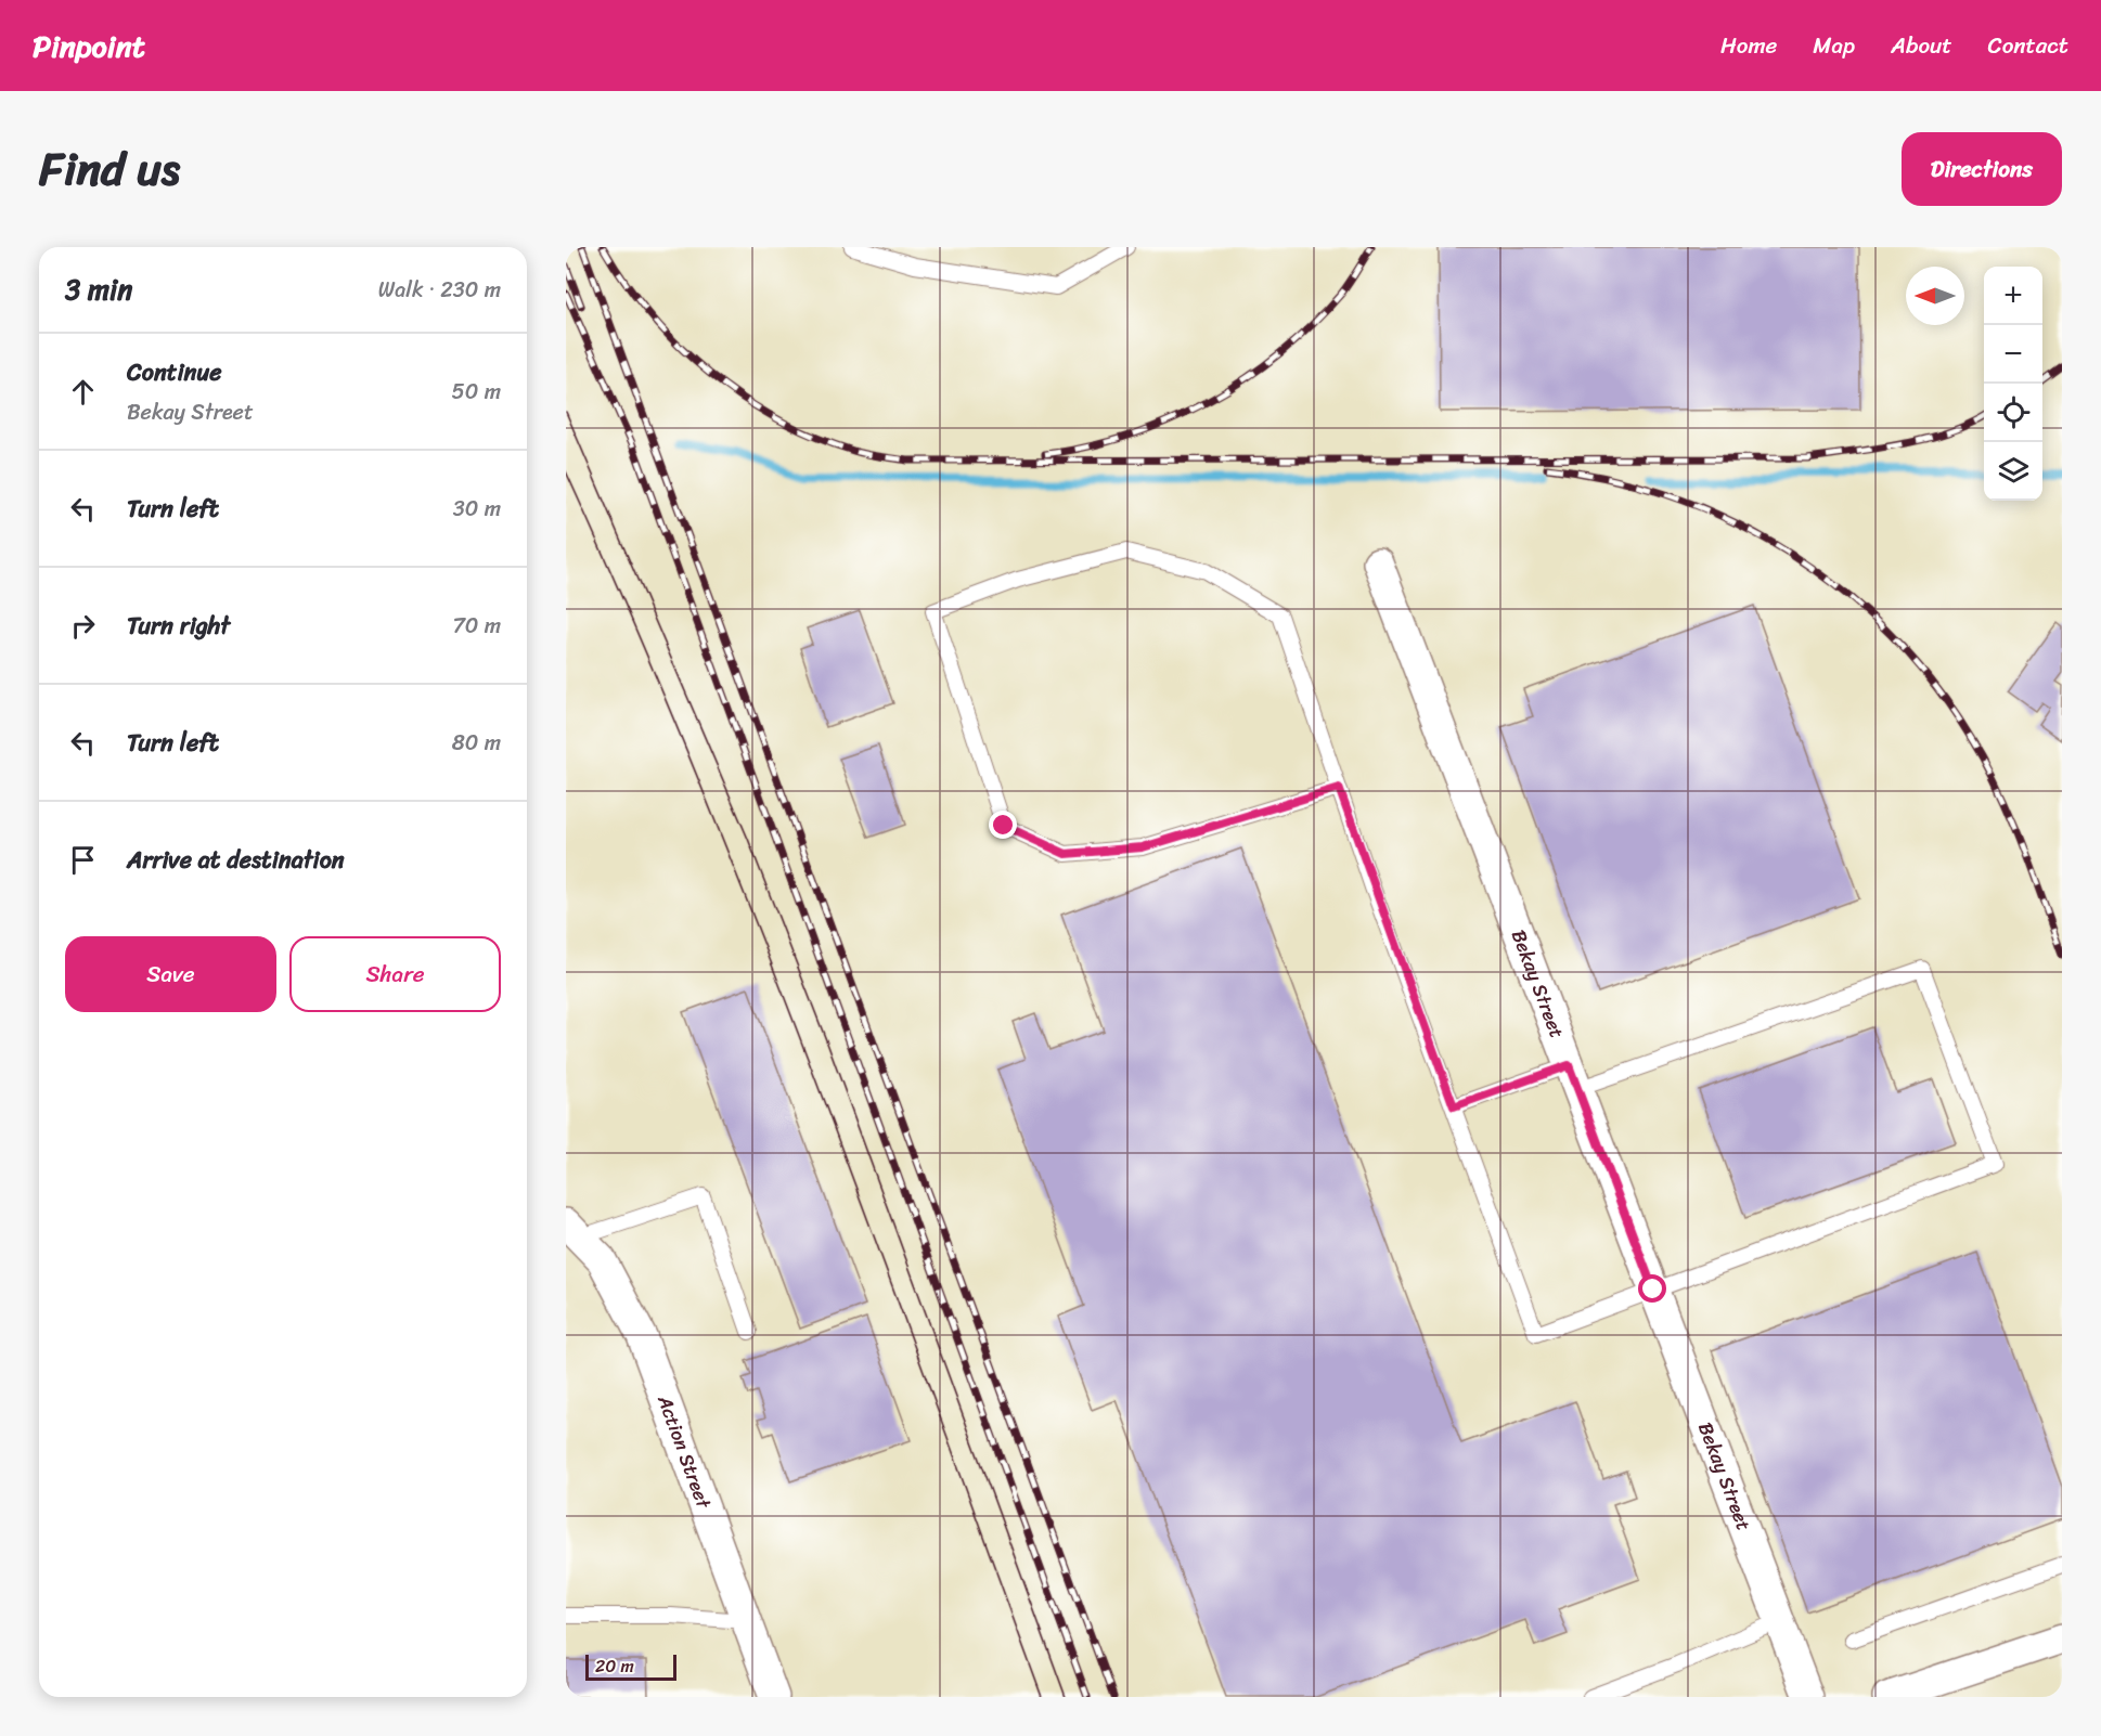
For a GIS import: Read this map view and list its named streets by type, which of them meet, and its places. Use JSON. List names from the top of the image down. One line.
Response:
{"streets":{"street":["Bekay Street","Action Street"]},"scale_bar":"20 m","north":"left","page":{"header":"Pinpoint","nav":["Home","Map","About","Contact"],"title":"Find us","buttons":["Directions",["Save","Share"]],"heading":["3 min","Walk · 230 m"],"map_buttons":["+","−"],"list":[["Continue","Bekay Street","50 m"],["Turn left","30 m"],["Turn right","70 m"],["Turn left","80 m"],"Arrive at destination"],"scale":"20 m"}}
